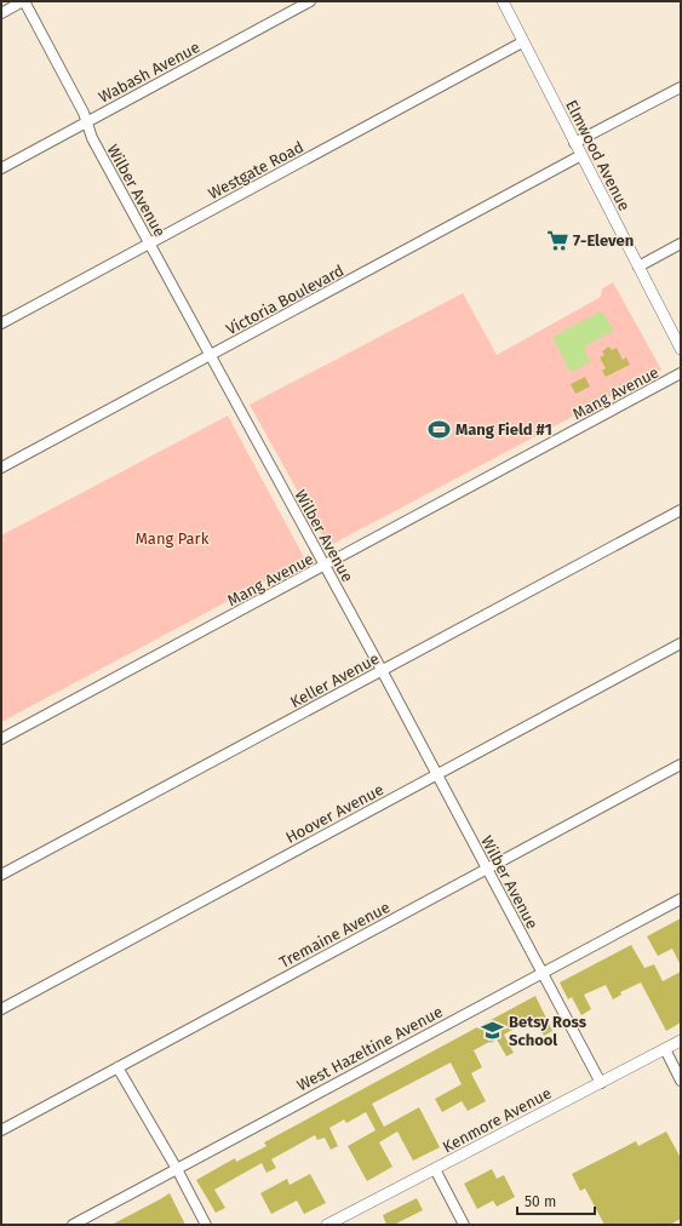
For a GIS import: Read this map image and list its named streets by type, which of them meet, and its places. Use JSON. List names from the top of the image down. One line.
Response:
{"streets":{"street":["Wabash Avenue","Elmwood Avenue","Westgate Road","Wilber Avenue","Victoria Boulevard","Mang Avenue","Keller Avenue","Hoover Avenue","Tremaine Avenue","West Hazeltine Avenue","Kenmore Avenue"]},"crossings":[["Wabash Avenue","Wilber Avenue"],["Elmwood Avenue","Westgate Road"],["Elmwood Avenue","Victoria Boulevard"],["Westgate Road","Wilber Avenue"],["Wilber Avenue","Victoria Boulevard"],["Wilber Avenue","Mang Avenue"],["Wilber Avenue","Keller Avenue"],["Wilber Avenue","Hoover Avenue"],["Wilber Avenue","Tremaine Avenue"],["Wilber Avenue","West Hazeltine Avenue"],["Wilber Avenue","Kenmore Avenue"]],"parks":["Mang Park"],"places":{"supermarket":["7-Eleven"],"sports":["Mang Field #1"],"school or university":["Betsy Ross School"]},"scale_bar":"50 m"}
